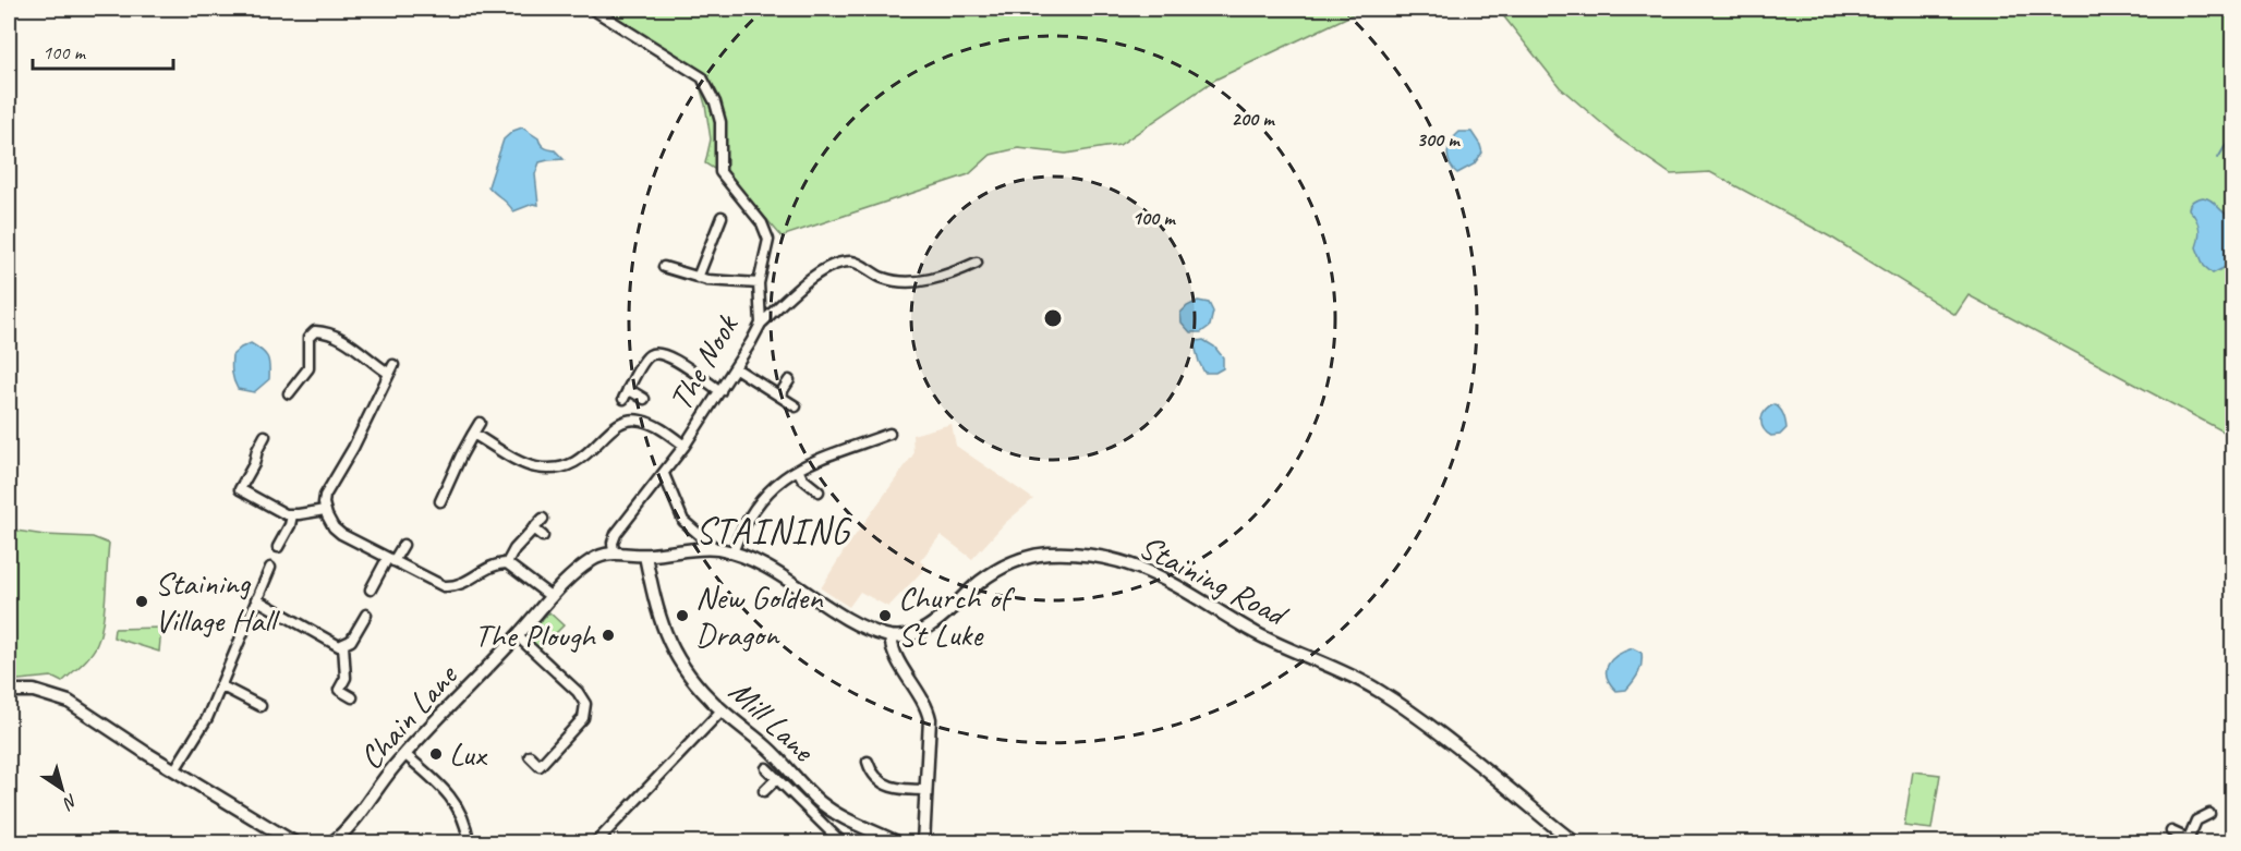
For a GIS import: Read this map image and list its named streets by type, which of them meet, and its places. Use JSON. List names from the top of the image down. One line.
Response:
{"streets":{"street":["The Nook","Staining Road","Chain Lane","Mill Lane"]},"crossings":[["The Nook","Chain Lane"]],"districts":["STAINING"],"places":["Staining Village Hall","New Golden Dragon","Church of St Luke","The Plough","Lux"],"scale_bar":"100 m","north":"bottom right","rings":["200 m","300 m","100 m"]}
